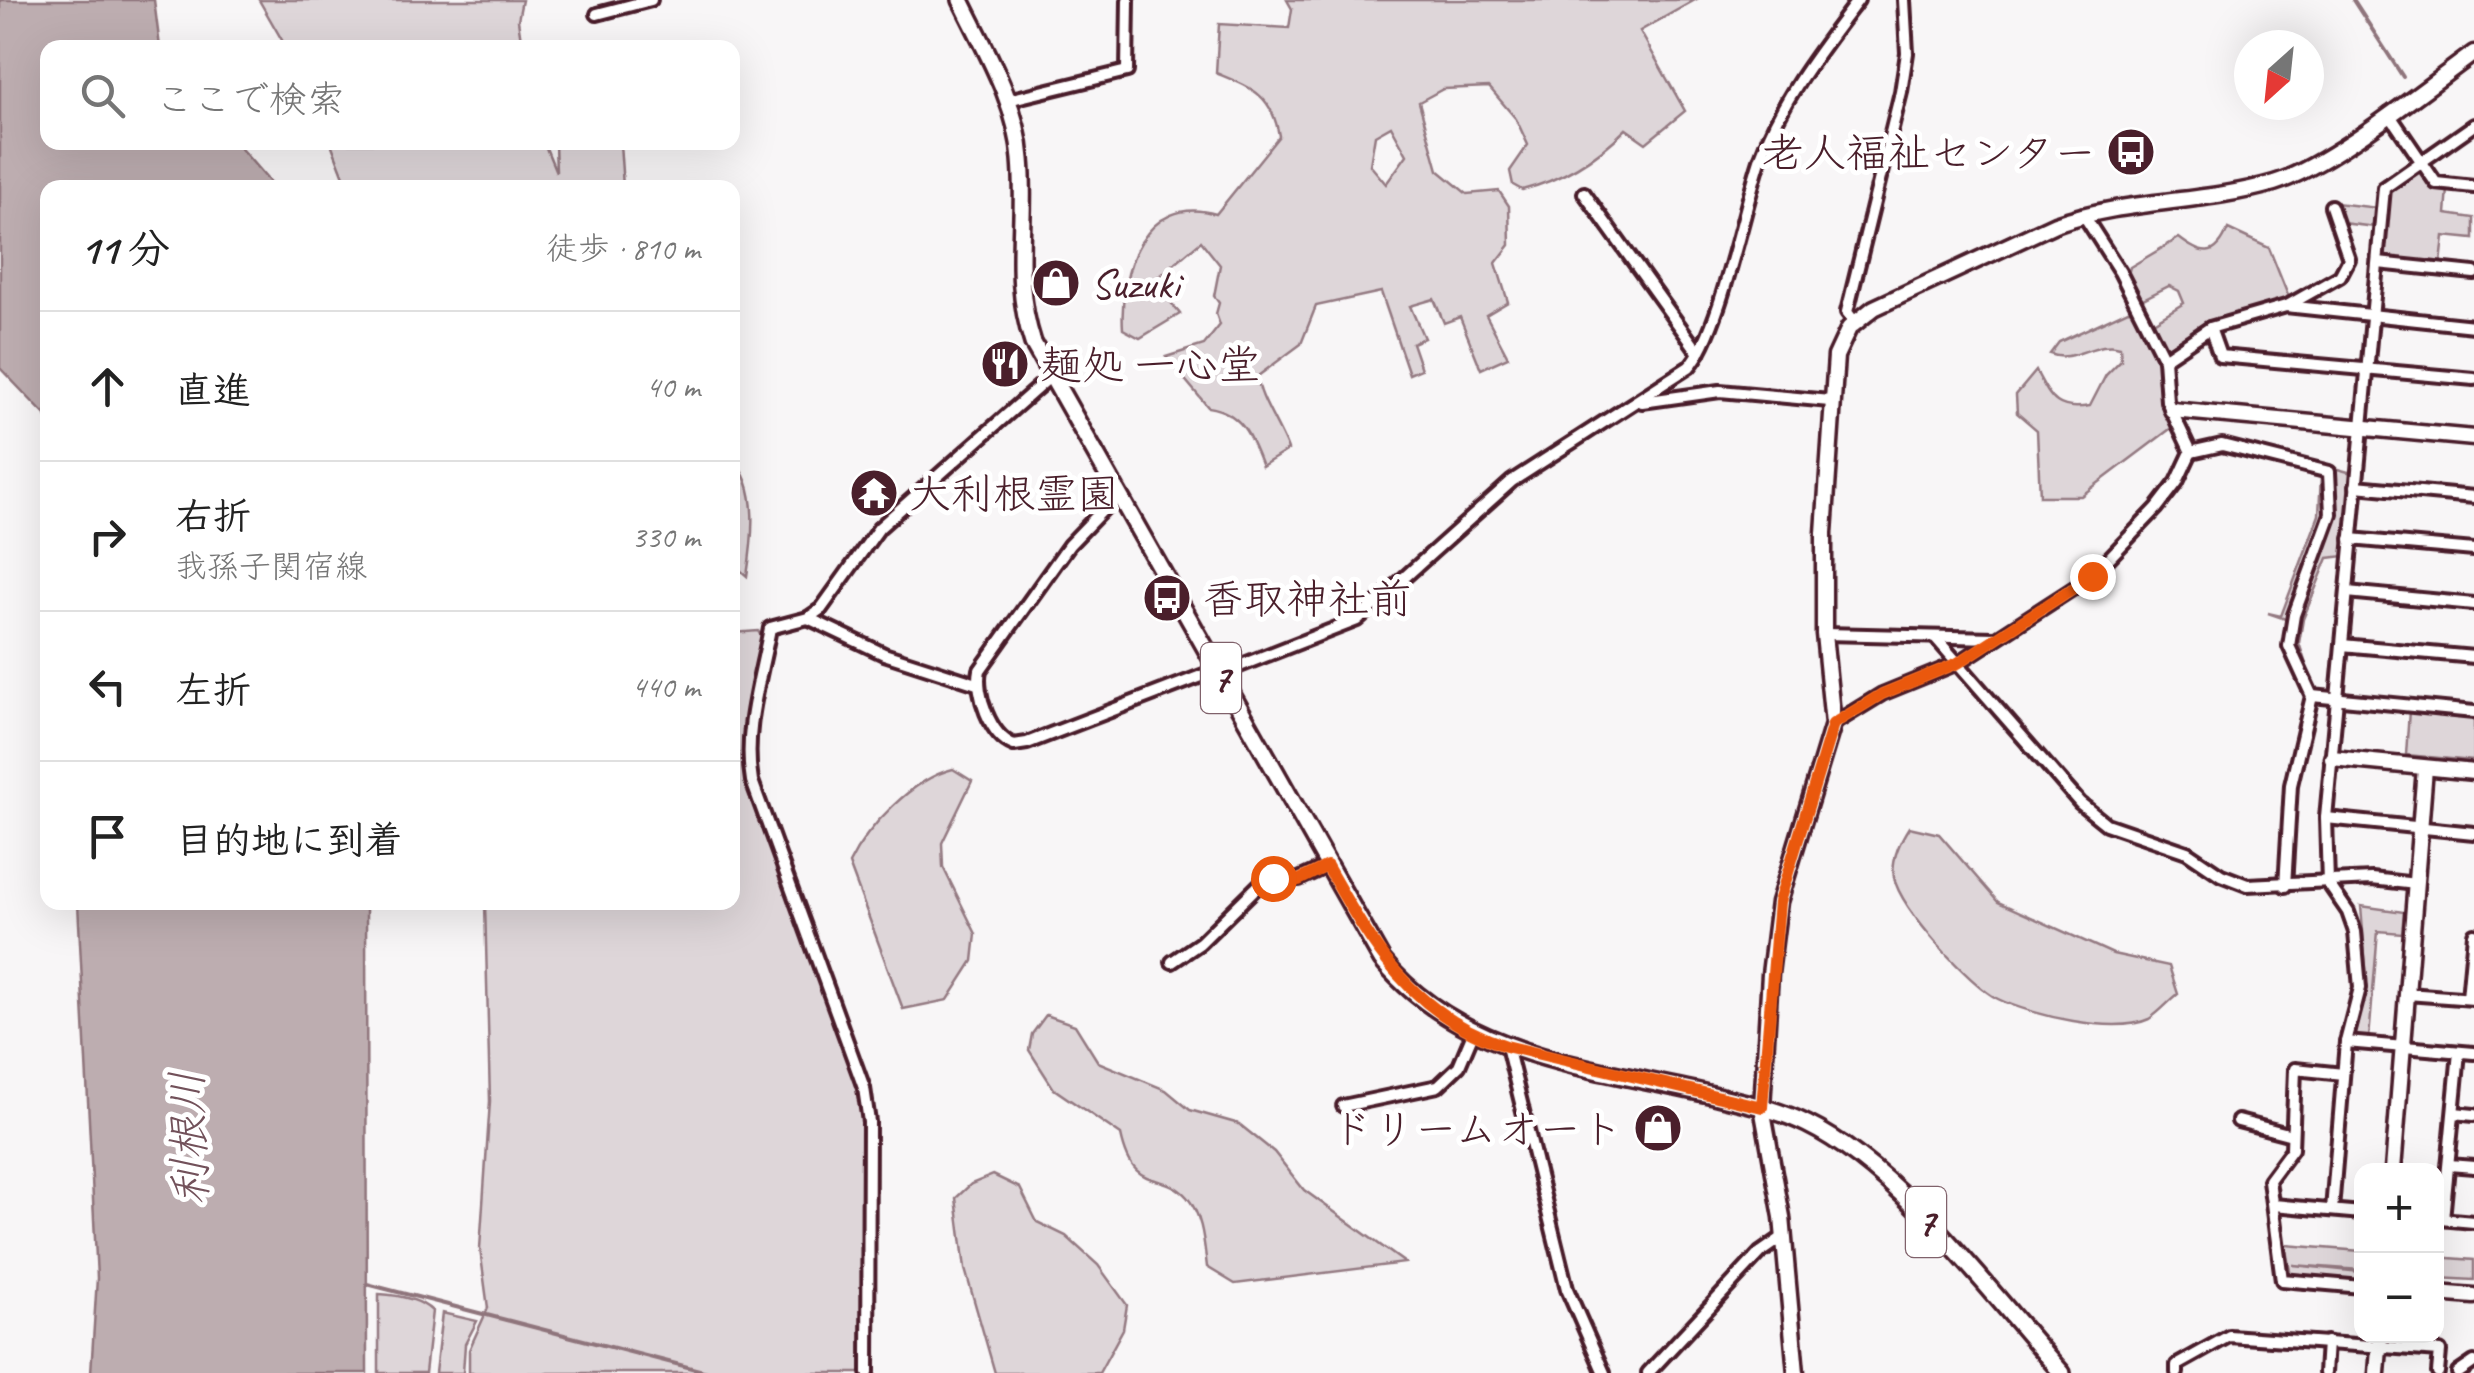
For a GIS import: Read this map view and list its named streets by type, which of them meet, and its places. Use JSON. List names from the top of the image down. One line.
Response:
{"streets":{"main road":["7"]},"water":["利根川"],"places":{"bus stop":["老人福祉センター","香取神社前"],"shop":["Suzuki","ドリームオート"],"restaurant":["麺処 一心堂"],"temple":["大利根霊園"]},"north":"bottom left","page":{"search":"ここで検索","heading":["11 分","徒歩 · 810 m"],"list":[["直進","40 m"],["右折","我孫子関宿線","330 m"],["左折","440 m"],"目的地に到着"],"map_buttons":["+","−"]}}
